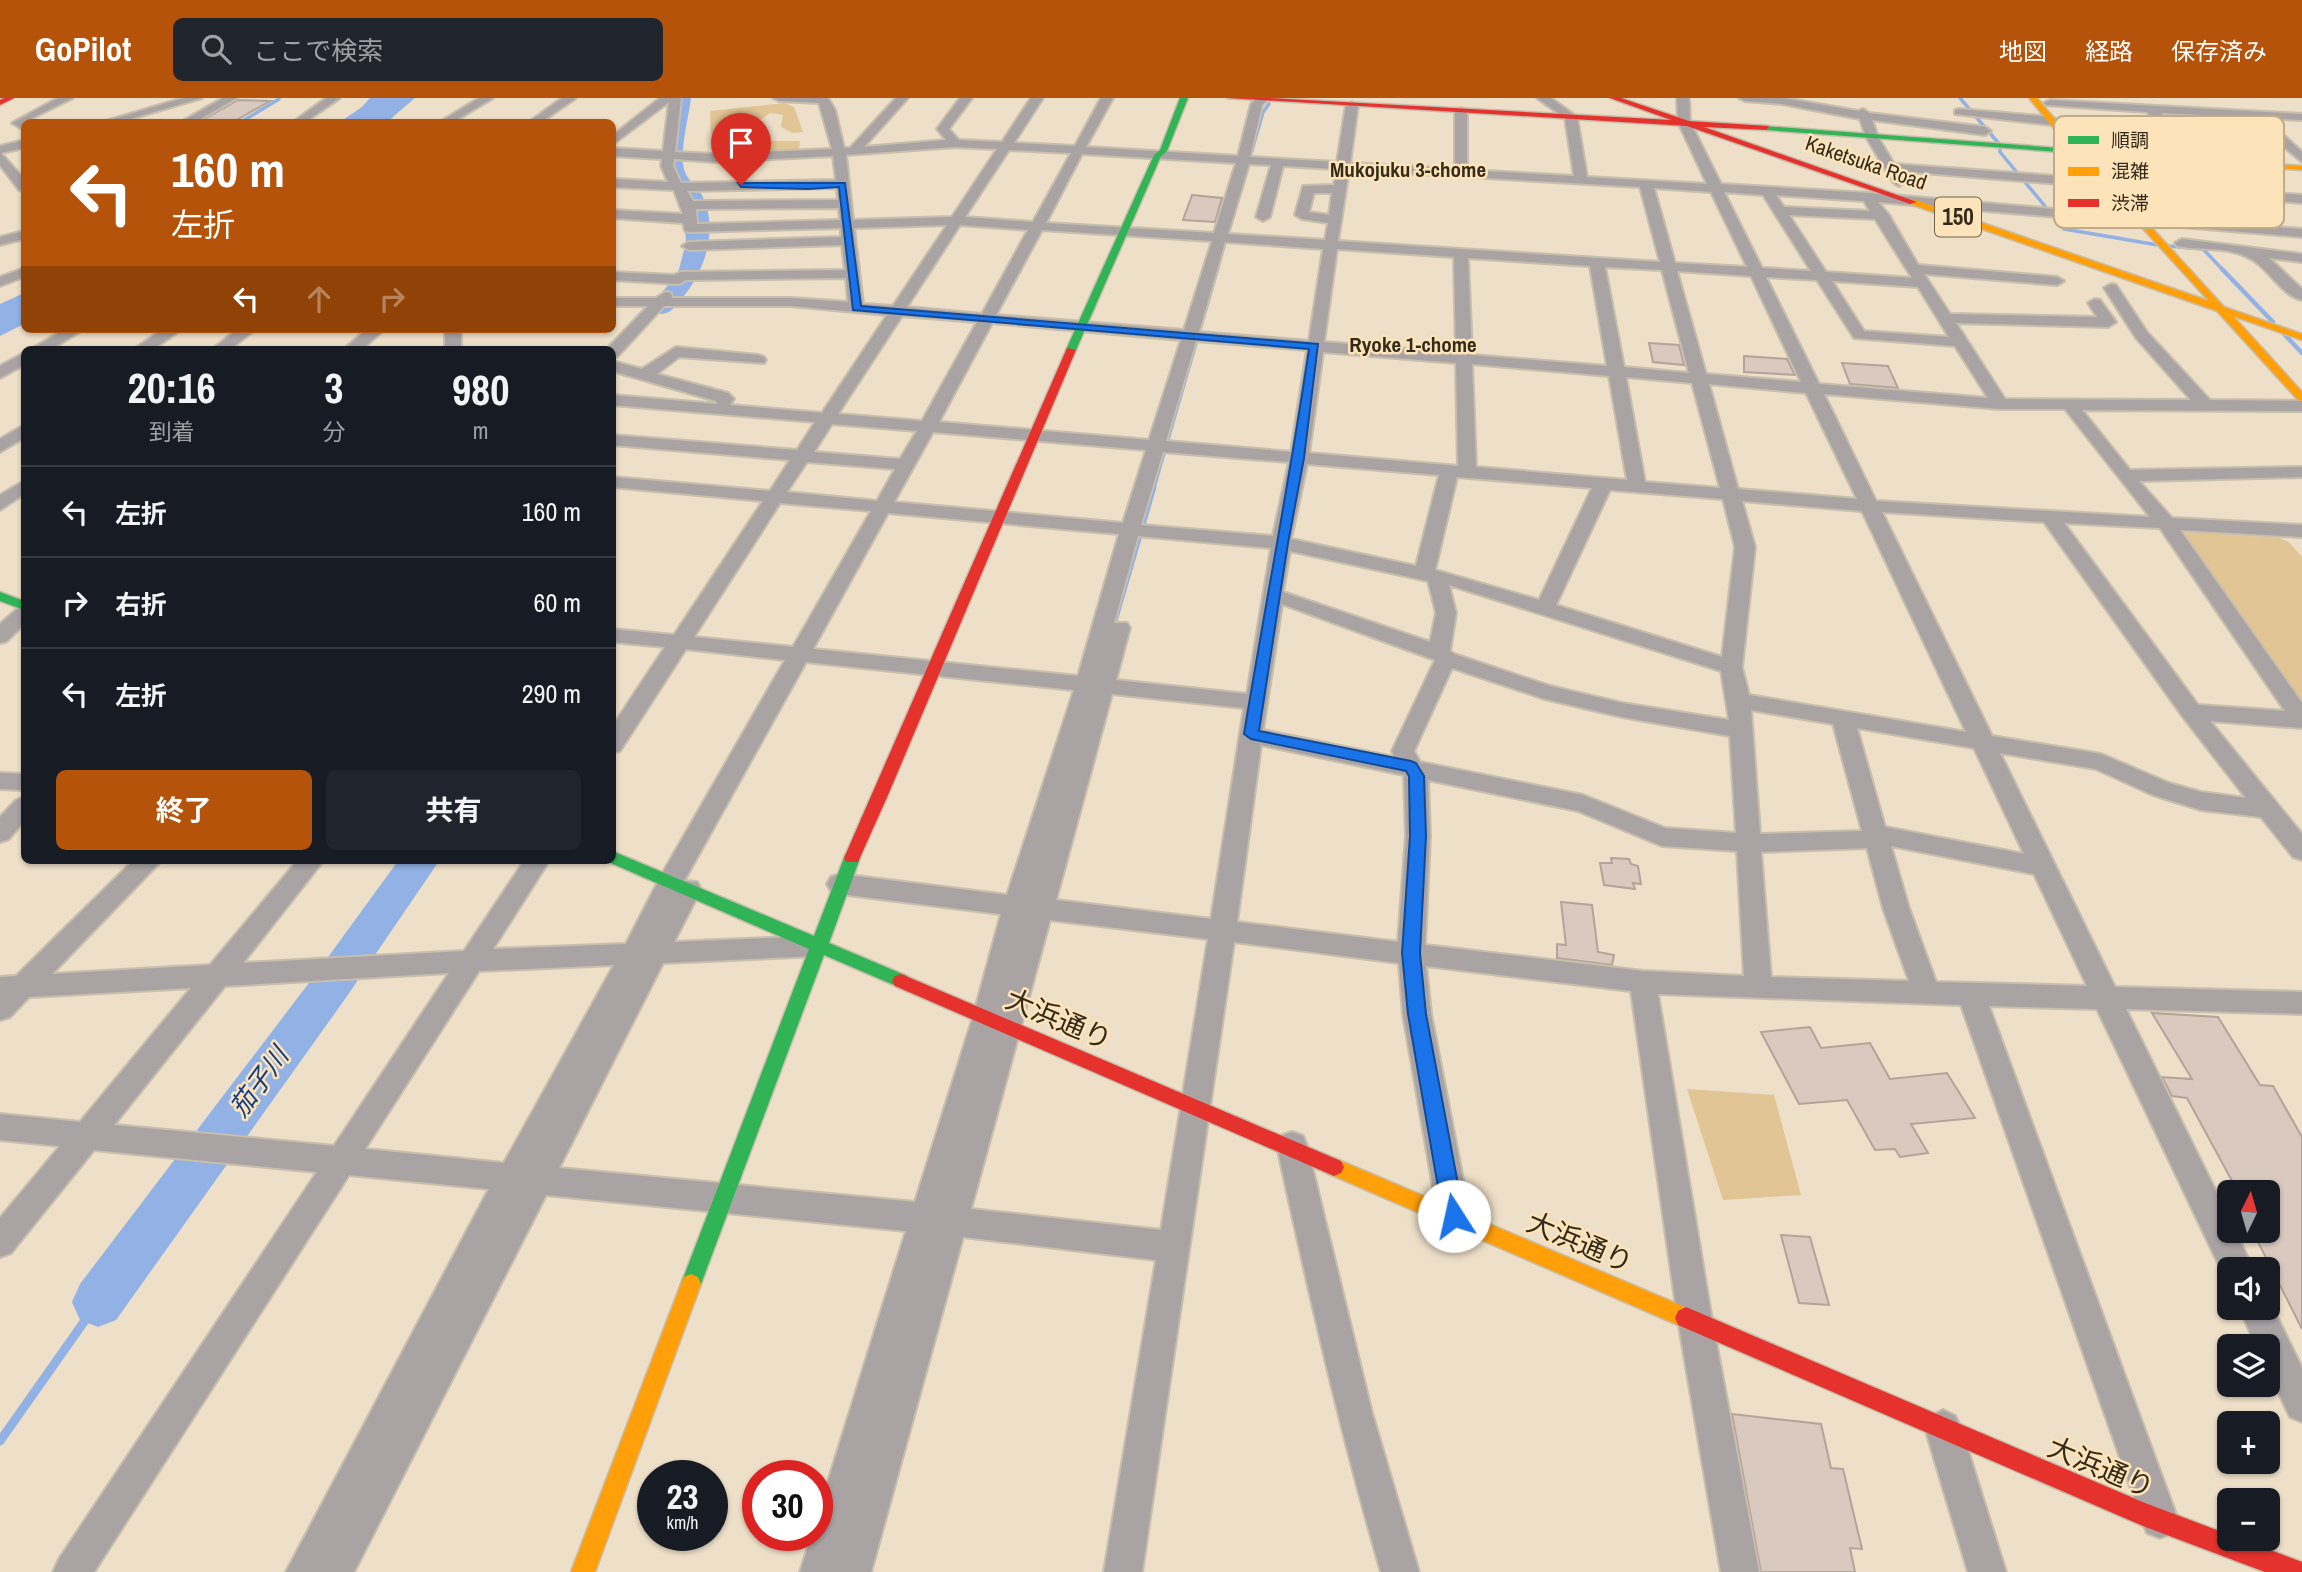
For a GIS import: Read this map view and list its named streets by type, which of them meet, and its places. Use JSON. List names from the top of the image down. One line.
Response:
{"streets":{"main road":["Kaketsuka Road","150","大浜通り"]},"districts":["Mukojuku 3-chome","Ryoke 1-chome"],"water":["茄子川"],"legend":["順調","混雑","渋滞"],"north":"top","page":{"header":"GoPilot","search":"ここで検索","nav":["地図","経路","保存済み"],"turn":["160 m","左折"],"eta":["20:16","到着","3","分","980","m"],"list":[{"name":"左折","value":"160 m"},{"name":"右折","value":"60 m"},{"name":"左折","value":"290 m"}],"buttons":["終了","共有"],"map_buttons":["+","−"],"speed":"23 km/h","limit":"30"}}
